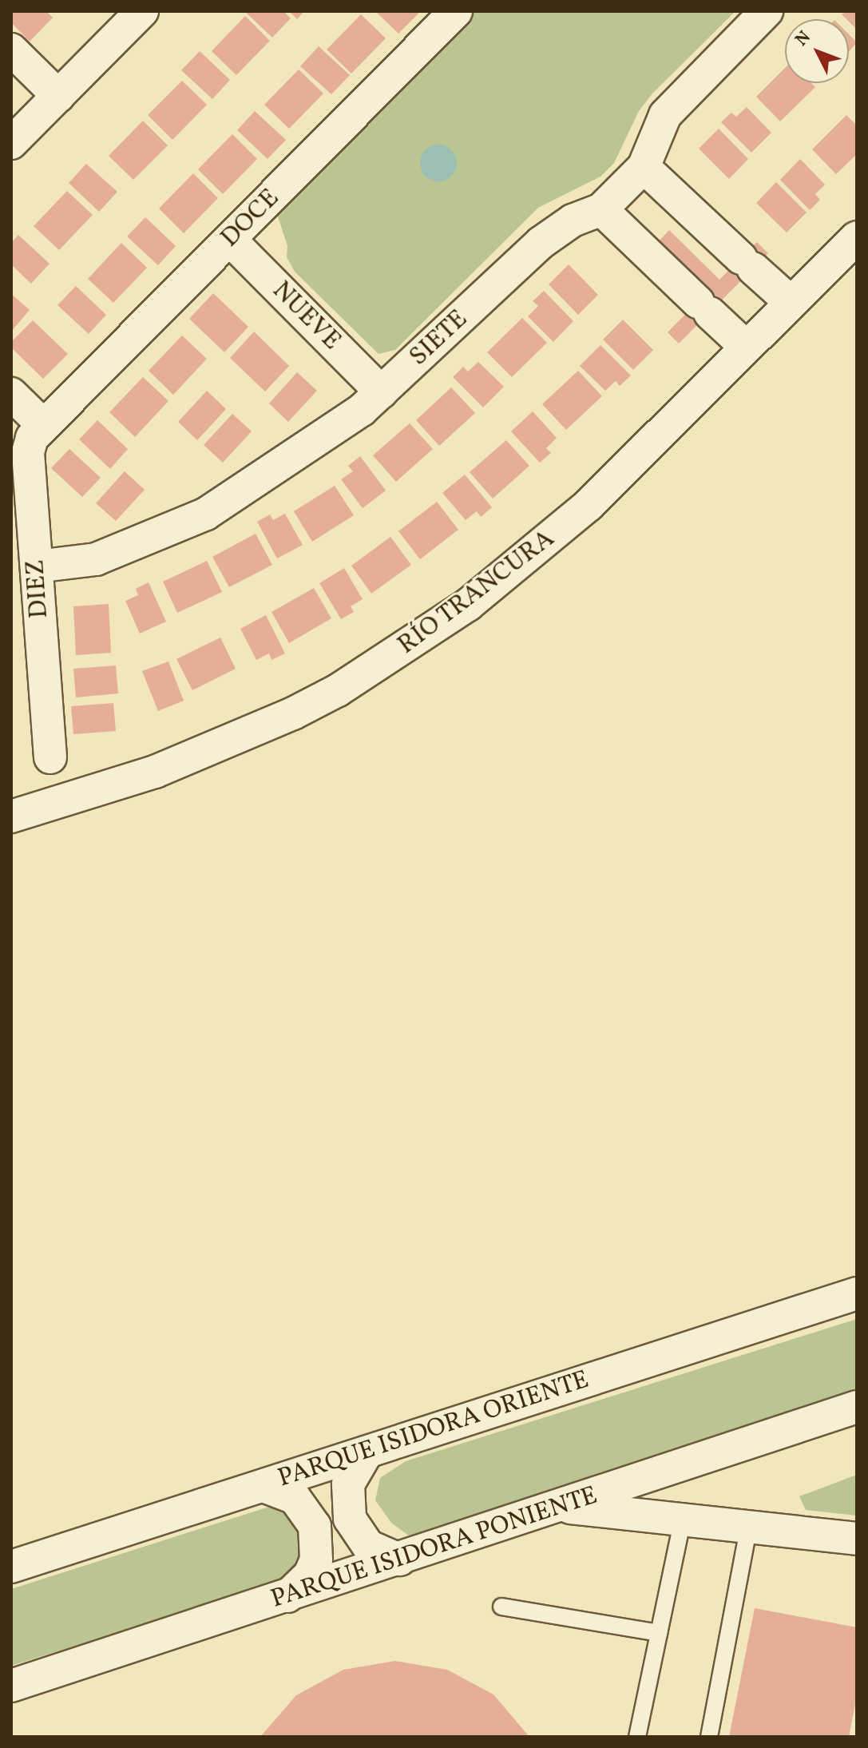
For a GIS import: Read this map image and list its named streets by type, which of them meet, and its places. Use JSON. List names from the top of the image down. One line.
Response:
{"streets":{"street":["DOCE","NUEVE","SIETE","DIEZ","RÍO TRANCURA","PARQUE ISIDORA ORIENTE","PARQUE ISIDORA PONIENTE"]},"crossings":[["DOCE","NUEVE"],["DOCE","DIEZ"],["NUEVE","SIETE"],["SIETE","DIEZ"]],"north":"top left"}
